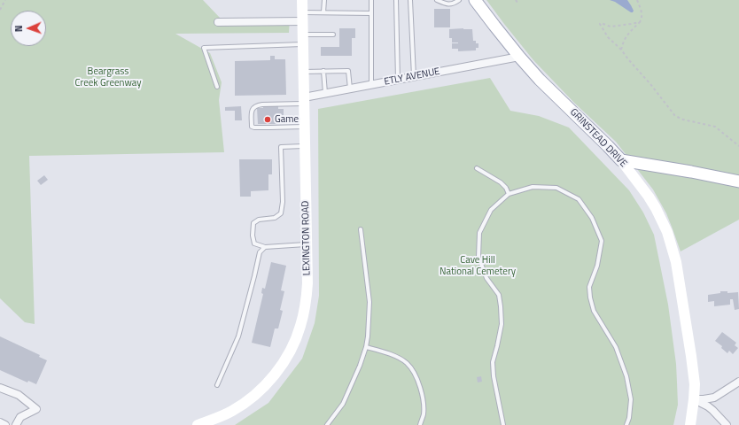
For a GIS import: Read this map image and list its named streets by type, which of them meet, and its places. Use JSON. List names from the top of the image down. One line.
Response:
{"streets":{"main road":["GRINSTEAD DRIVE","LEXINGTON ROAD"],"street":["ETLY AVENUE"]},"crossings":[["ETLY AVENUE","GRINSTEAD DRIVE"],["ETLY AVENUE","LEXINGTON ROAD"]],"parks":["Beargrass Creek Greenway","Cave Hill National Cemetery"],"places":["Game"],"north":"left"}
